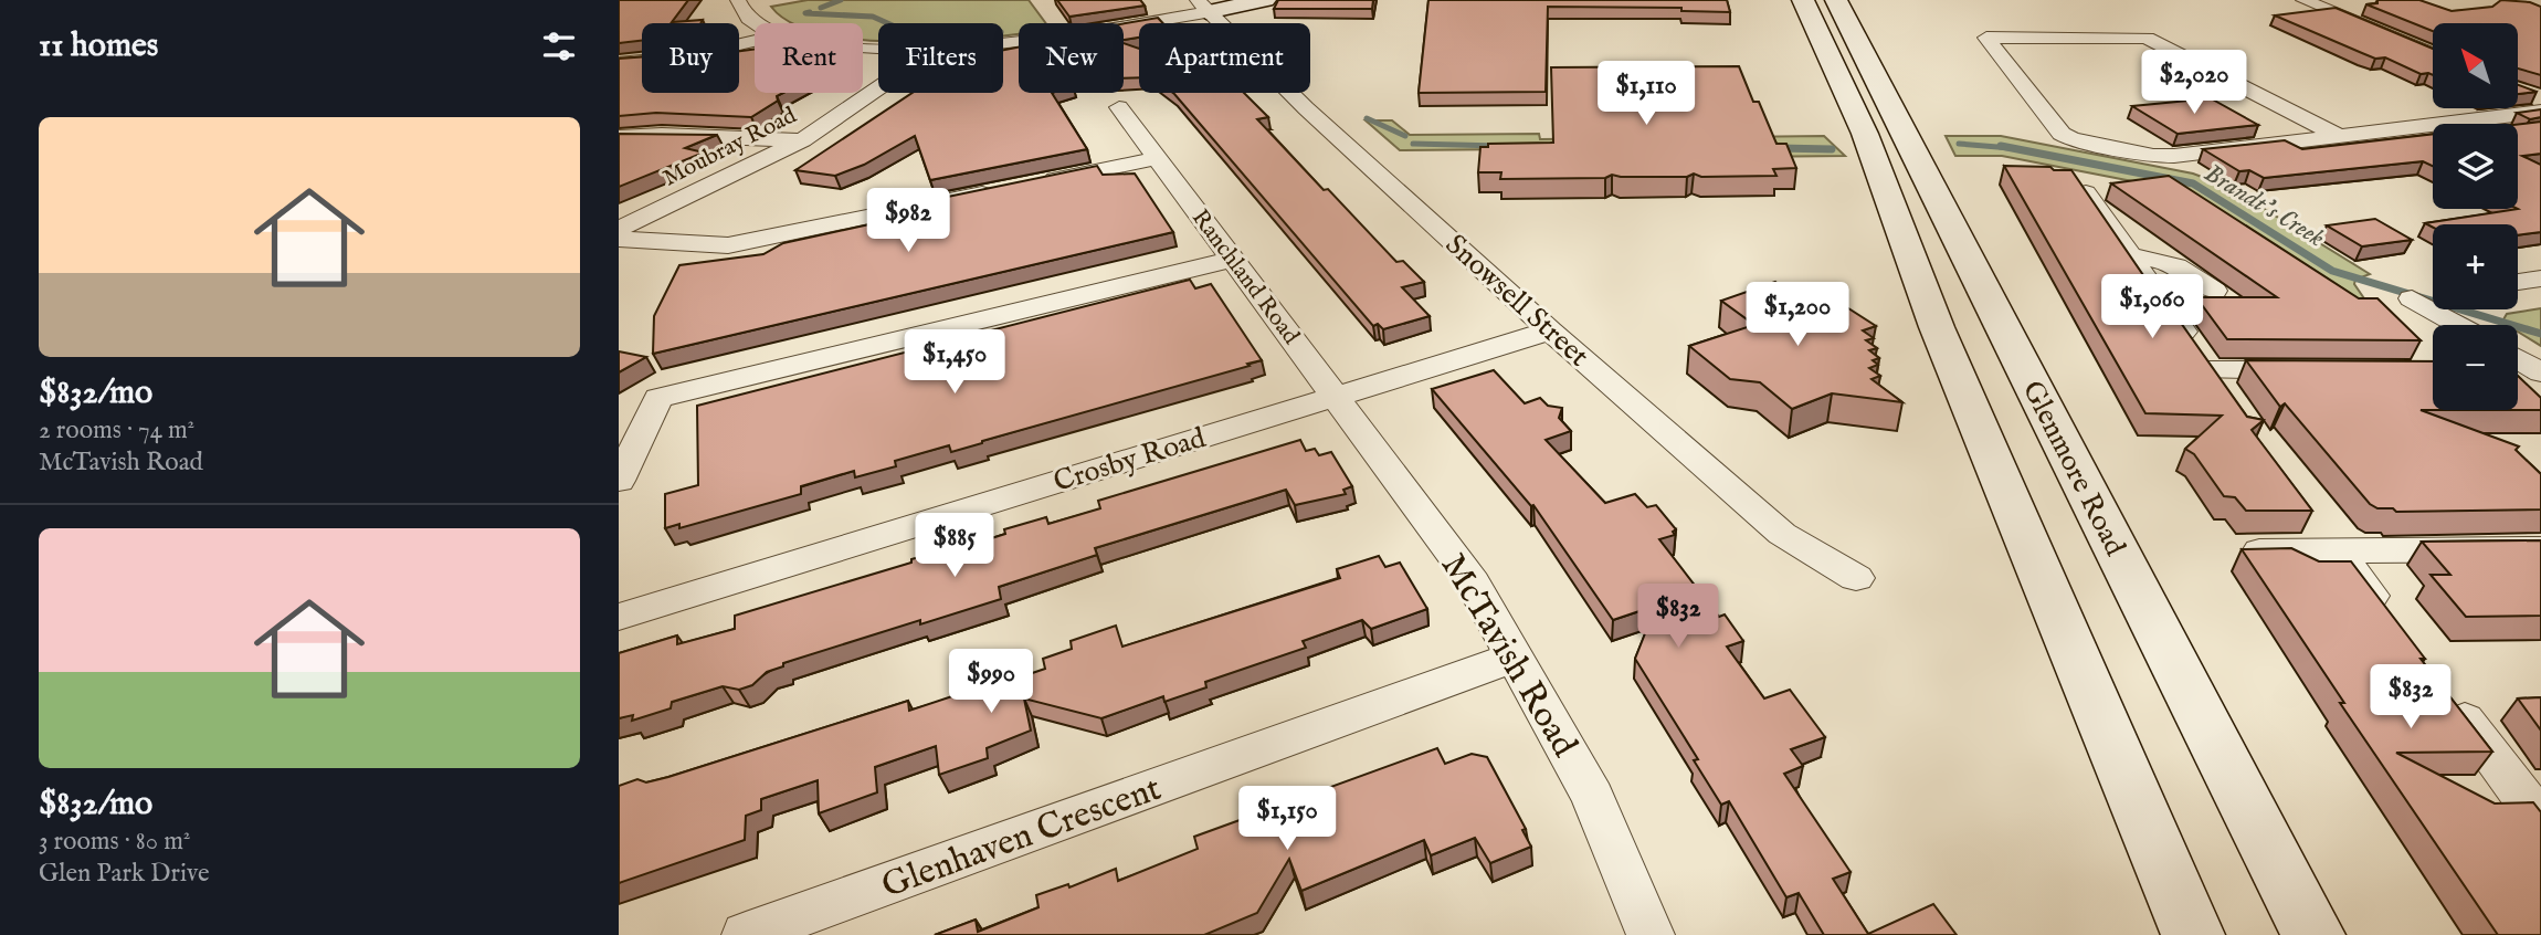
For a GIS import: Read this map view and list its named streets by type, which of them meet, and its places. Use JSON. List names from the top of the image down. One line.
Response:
{"streets":{"main road":["Glenmore Road"],"street":["Moubray Road","Ranchland Road","Snowsell Street","Crosby Road","McTavish Road","Glenhaven Crescent"]},"crossings":[["Ranchland Road","Crosby Road"],["Ranchland Road","McTavish Road"],["Snowsell Street","Crosby Road"],["Crosby Road","McTavish Road"],["McTavish Road","Glenhaven Crescent"]],"water":["Brandt's Creek"],"north":"top left","page":{"heading":"11 homes","map_buttons":["+","−"],"chip":["Buy","Rent","Filters","New","Apartment"],"price":["$2,020","$1,110","$982","$1,060","$1,200","$1,450","$885","$832","$990","$832","$1,150"],"list":[{"name":"$832/mo","note":"2 rooms · 74 m² · McTavish Road"},{"name":"$832/mo","note":"3 rooms · 80 m² · Glen Park Drive"}]}}
